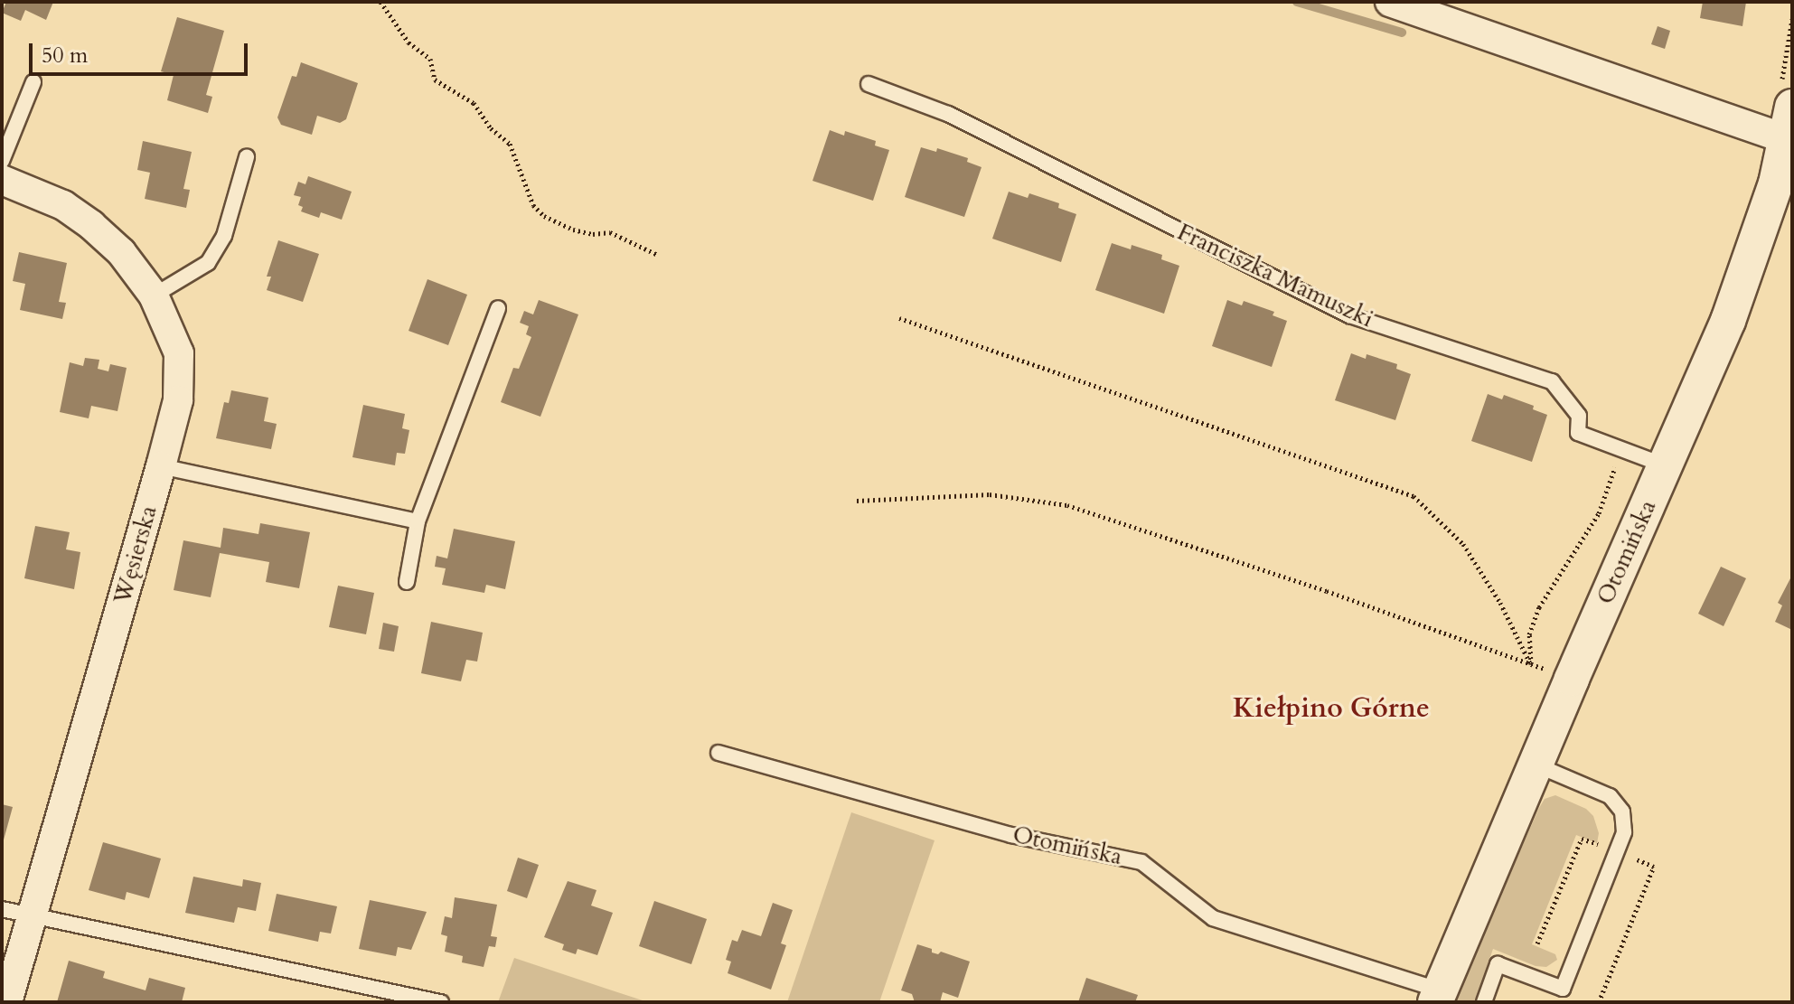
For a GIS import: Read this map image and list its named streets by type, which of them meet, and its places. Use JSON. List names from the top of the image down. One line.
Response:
{"streets":{"street":["Otomińska","Węsierska"],"lane":["Franciszka Mamuszki"]},"crossings":[["Franciszka Mamuszki","Otomińska"]],"districts":["Kiełpino Górne"],"scale_bar":"50 m"}
